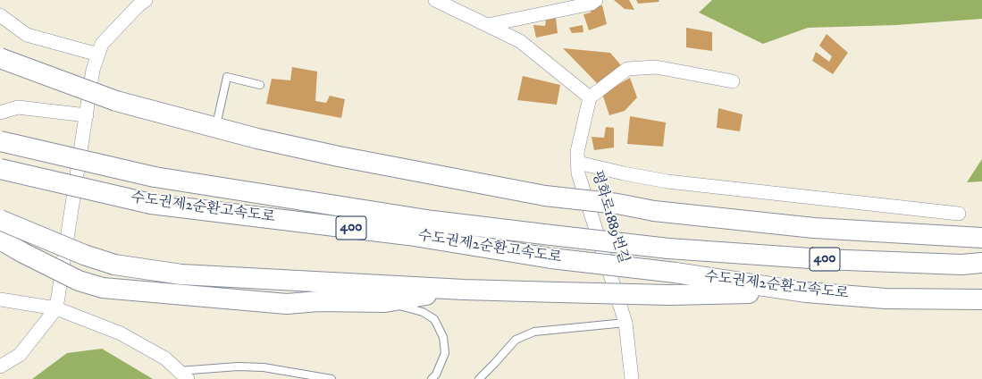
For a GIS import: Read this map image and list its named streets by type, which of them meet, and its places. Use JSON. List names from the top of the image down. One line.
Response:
{"streets":{"highway":["수도권제2순환고속도로","400"],"street":["평화로1889번길"]}}
